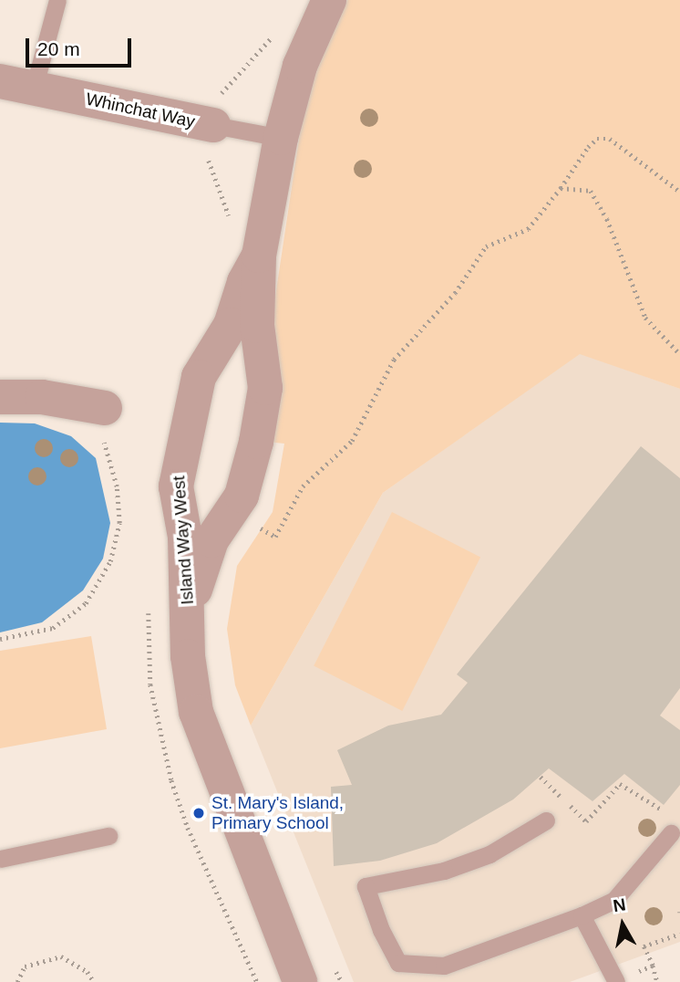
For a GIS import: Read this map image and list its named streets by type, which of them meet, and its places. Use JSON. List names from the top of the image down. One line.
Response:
{"streets":{"street":["Whinchat Way","Island Way West"]},"crossings":[["Whinchat Way","Island Way West"]],"places":["St. Mary's Island, Primary School"],"scale_bar":"20 m","north":"top"}
